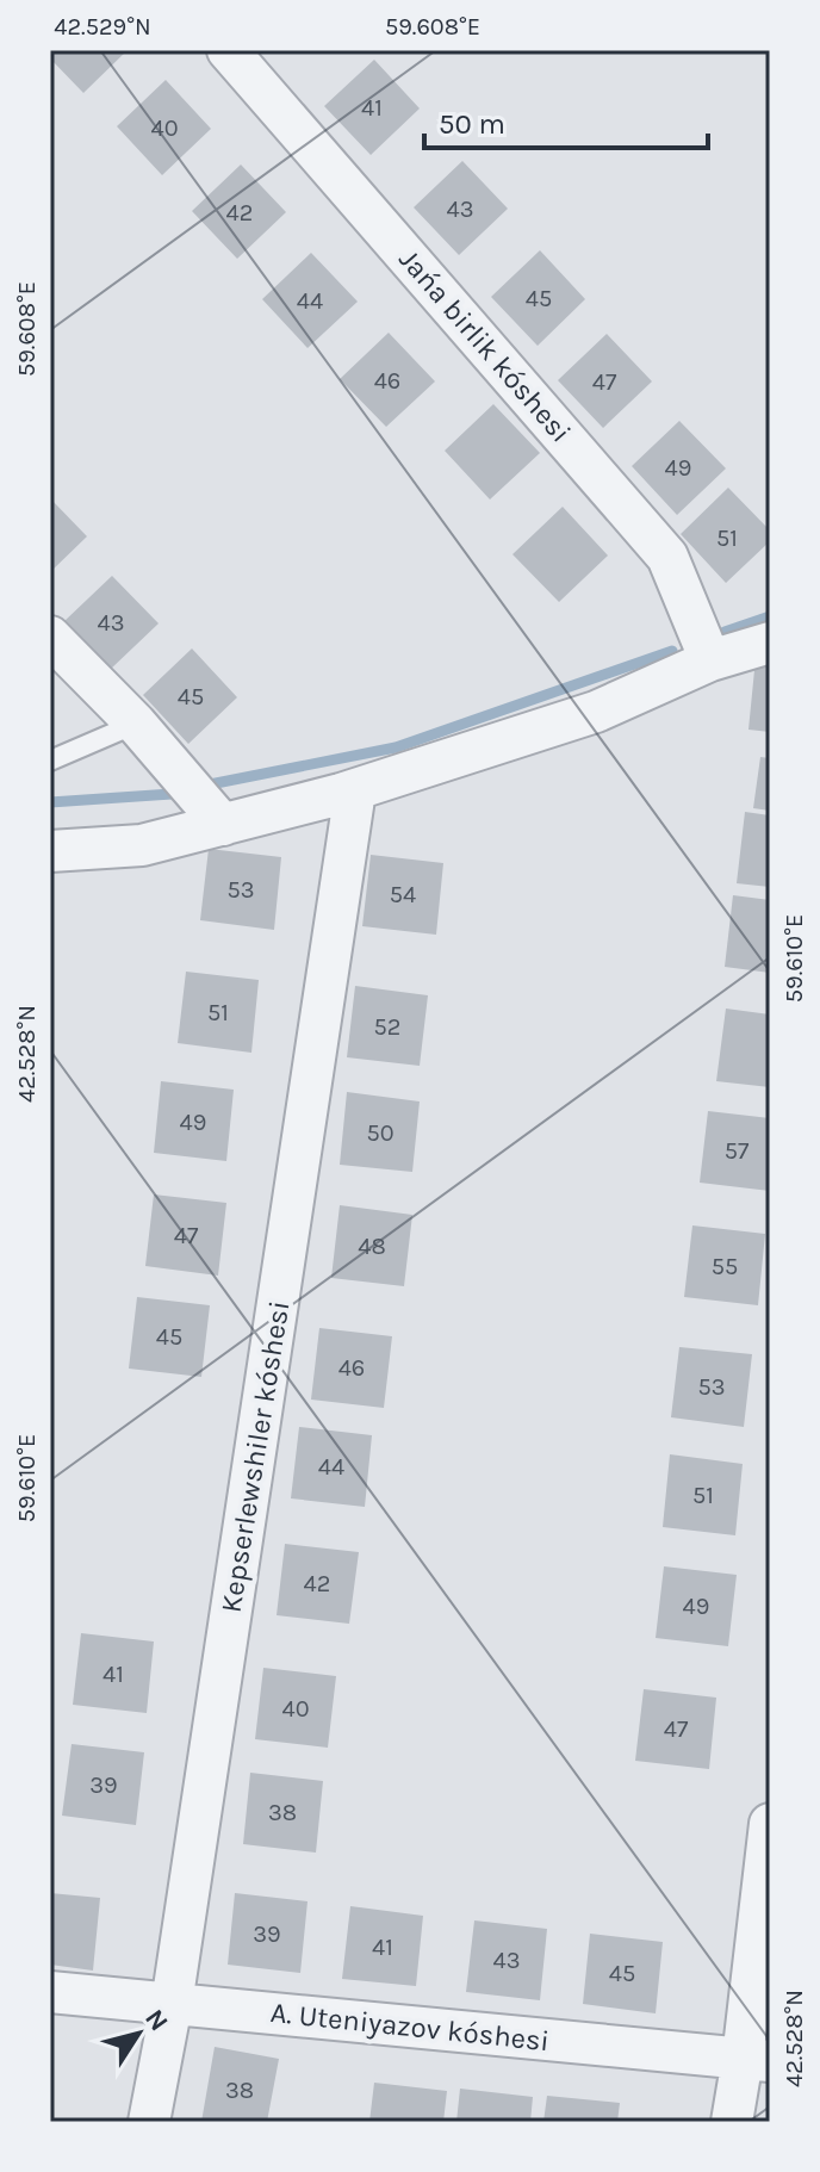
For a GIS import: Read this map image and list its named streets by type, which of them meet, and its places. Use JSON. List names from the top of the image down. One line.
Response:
{"streets":{"street":["Jańa birlik kóshesi","Kepserlewshiler kóshesi","A. Uteniyazov kóshesi"]},"crossings":[["Kepserlewshiler kóshesi","A. Uteniyazov kóshesi"]],"house_numbers":["41","40","43","42","45","44","46","47","49","51","43","45","53","54","51","52","49","50","57","47","48","55","45","46","53","44","51","42","49","41","40","47","39","38","39","41","43","45","38"],"scale_bar":"50 m","north":"top right","coordinates":["42.529°N","59.608°E","59.610°E","42.528°N"]}
